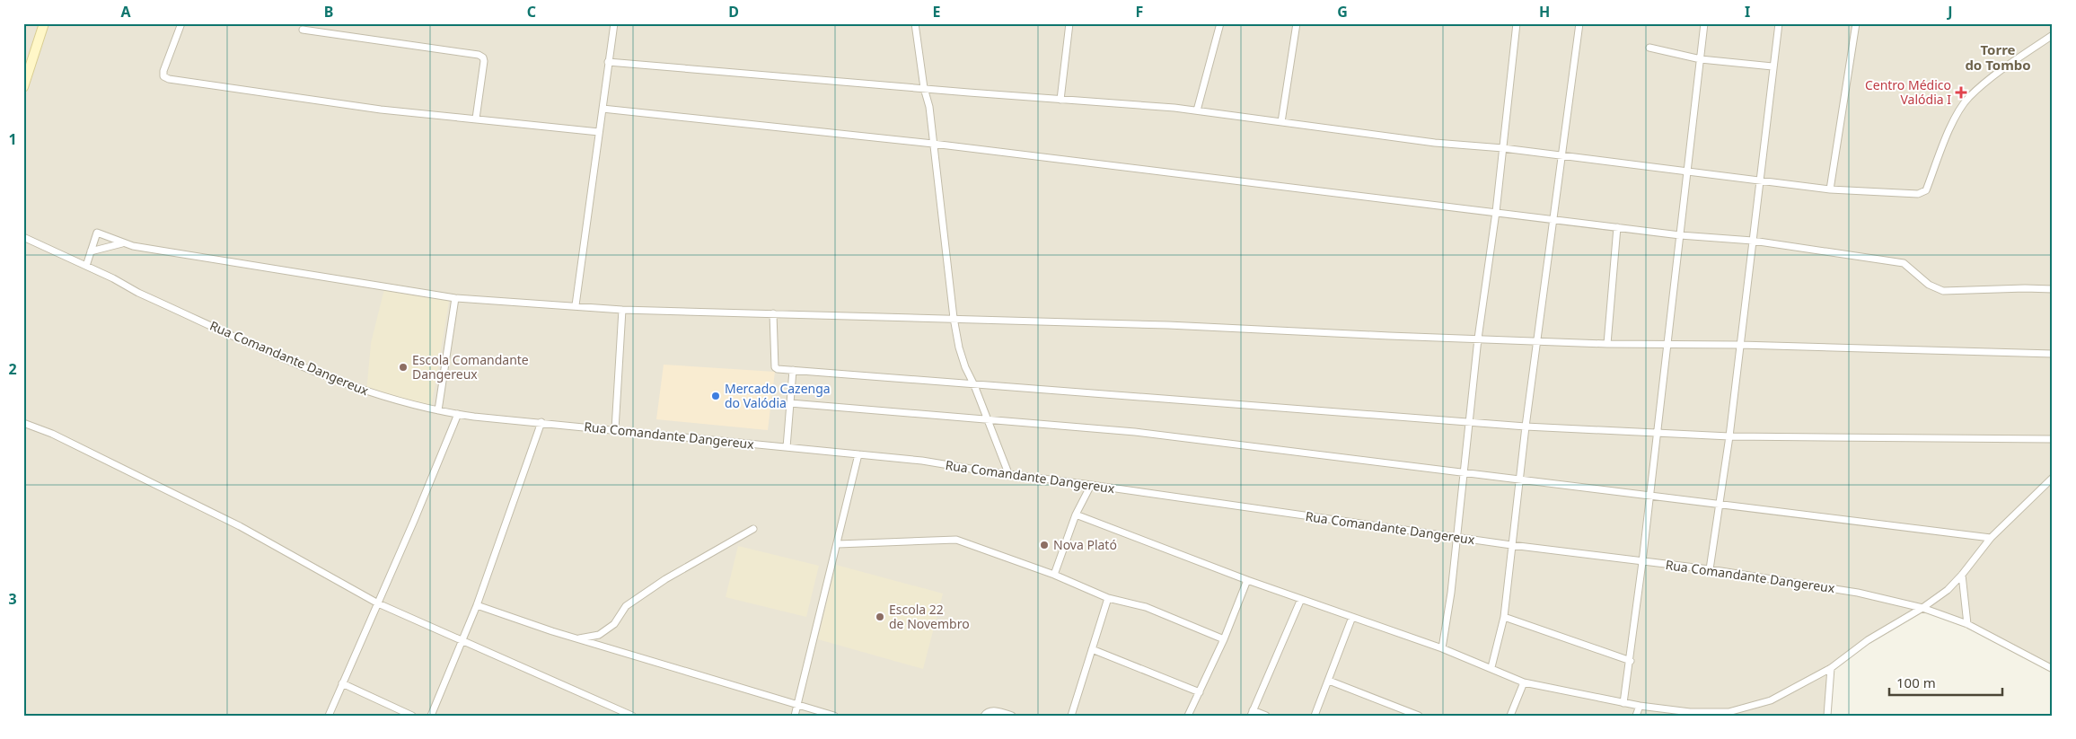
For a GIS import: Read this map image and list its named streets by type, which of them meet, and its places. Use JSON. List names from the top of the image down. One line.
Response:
{"streets":{"street":["Rua Comandante Dangereux"]},"districts":["Torre do Tombo"],"places":{"health":["Centro Médico Valódia I"],"other":["Escola Comandante Dangereux","Mercado Cazenga do Valódia","Nova Plató","Escola 22 de Novembro"]},"scale_bar":"100 m","grid":{"columns":["A","B","C","D","E","F","G","H","I","J"],"rows":["1","2","3"]}}
